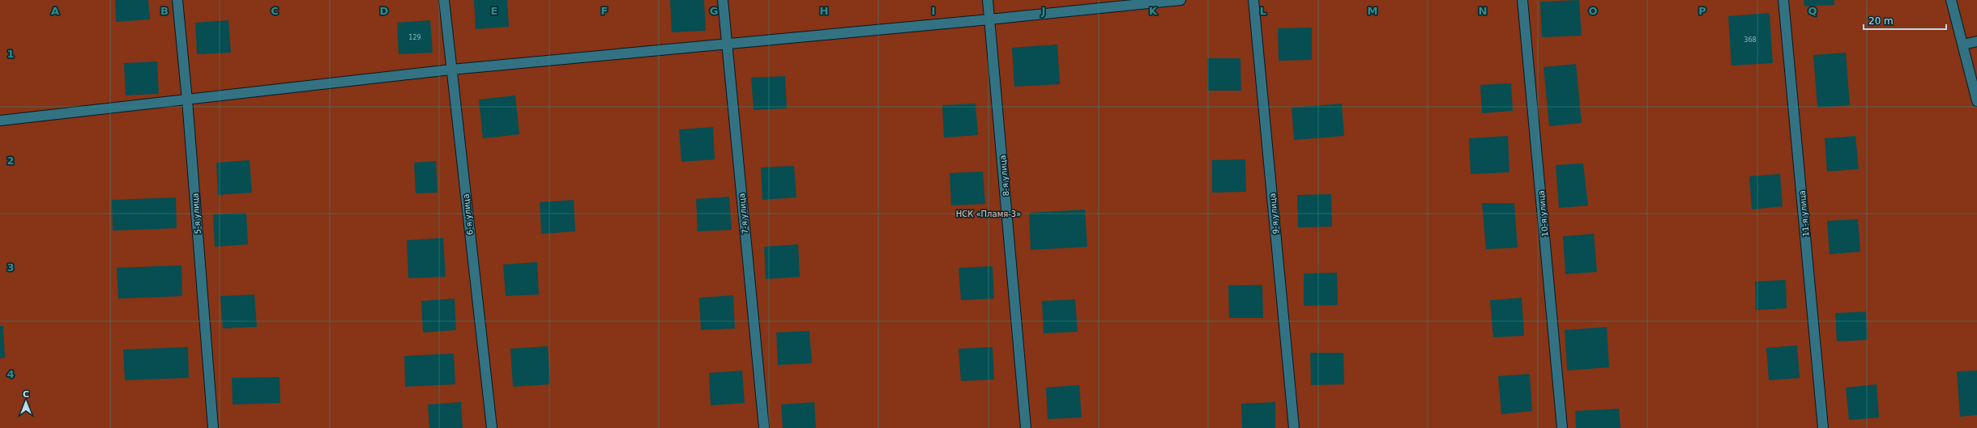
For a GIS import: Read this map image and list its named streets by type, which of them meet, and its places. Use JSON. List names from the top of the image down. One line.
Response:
{"streets":{"street":["8-я улица","5-я улица","7-я улица","9-я улица","10-я улица","11-я улица","6-я улица"]},"parks":["НСК «Пламя-3»"],"house_numbers":["129","368"],"scale_bar":"20 m","north":"top","grid":{"columns":["A","B","C","D","E","F","G","H","I","J","K","L","M","N","O","P","Q"],"rows":["1","2","3","4"]}}
